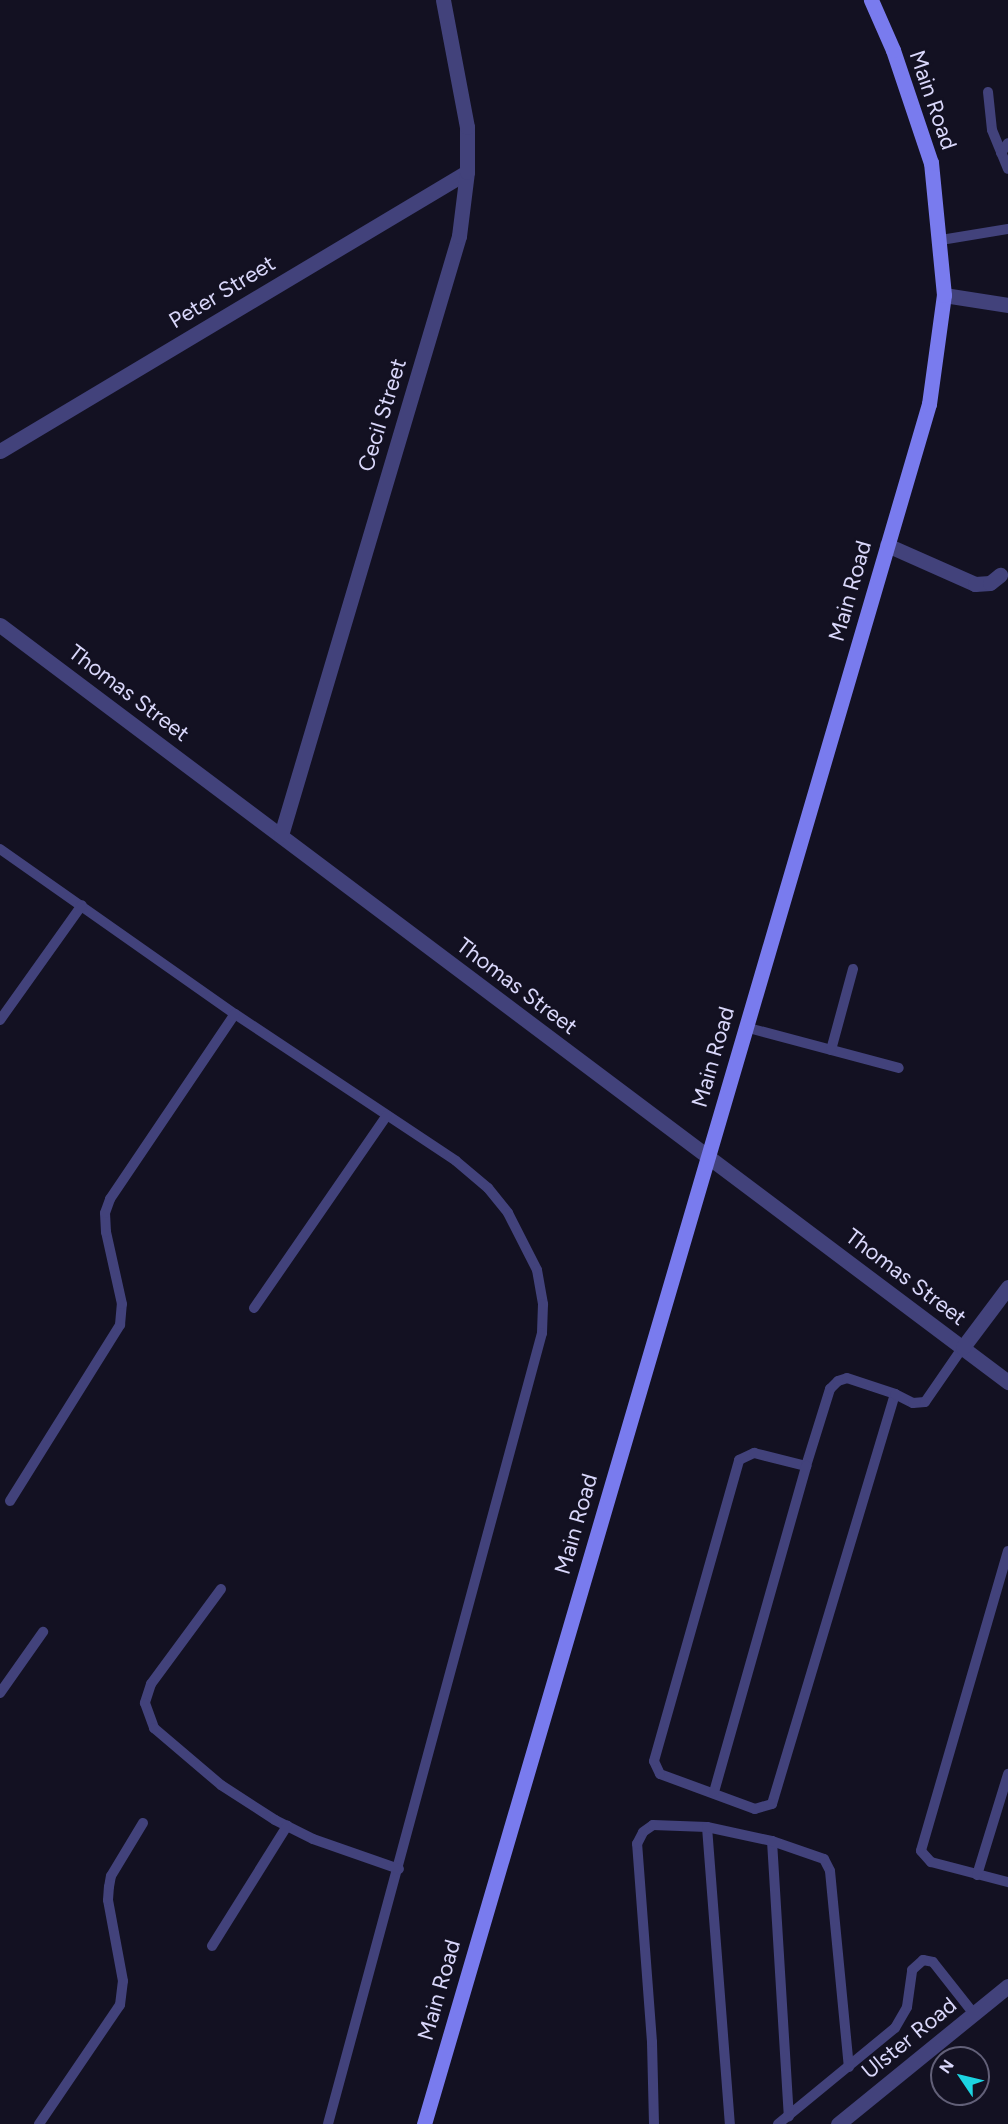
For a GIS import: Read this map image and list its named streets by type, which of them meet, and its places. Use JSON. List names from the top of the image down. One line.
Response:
{"streets":{"main road":["Main Road"],"street":["Peter Street","Cecil Street","Thomas Street","Ulster Road"]},"crossings":[["Main Road","Thomas Street"],["Peter Street","Cecil Street"],["Cecil Street","Thomas Street"]],"north":"top left"}
